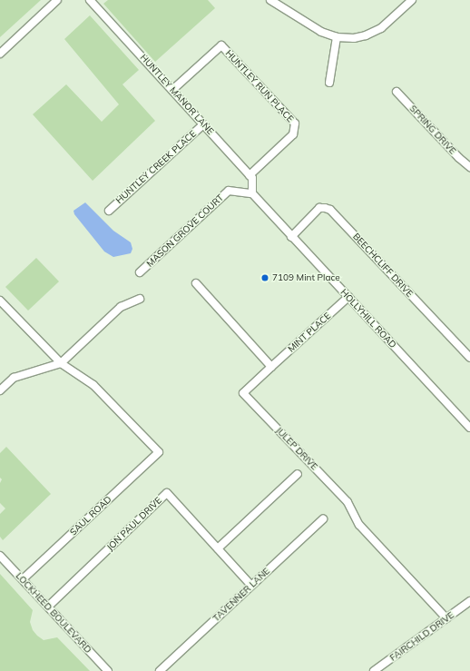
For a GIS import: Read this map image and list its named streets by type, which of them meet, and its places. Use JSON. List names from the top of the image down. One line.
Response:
{"streets":{"street":["HUNTLEY RUN PLACE","HUNTLEY MANOR LANE","SPRING DRIVE","HUNTLEY CREEK PLACE","MASON GROVE COURT","BEECHCLIFF DRIVE","HOLLYHILL ROAD","MINT PLACE","JULEP DRIVE","SAUL ROAD","JON PAUL DRIVE","TAVENNER LANE","LOCKHEED BOULEVARD","FAIRCHILD DRIVE"]},"crossings":[["HUNTLEY RUN PLACE","HUNTLEY MANOR LANE"],["HUNTLEY MANOR LANE","HUNTLEY CREEK PLACE"],["MASON GROVE COURT","HOLLYHILL ROAD"],["BEECHCLIFF DRIVE","HOLLYHILL ROAD"],["HOLLYHILL ROAD","MINT PLACE"],["MINT PLACE","JULEP DRIVE"],["JULEP DRIVE","FAIRCHILD DRIVE"],["SAUL ROAD","LOCKHEED BOULEVARD"],["JON PAUL DRIVE","TAVENNER LANE"],["JON PAUL DRIVE","LOCKHEED BOULEVARD"]],"places":["7109 Mint Place"]}
